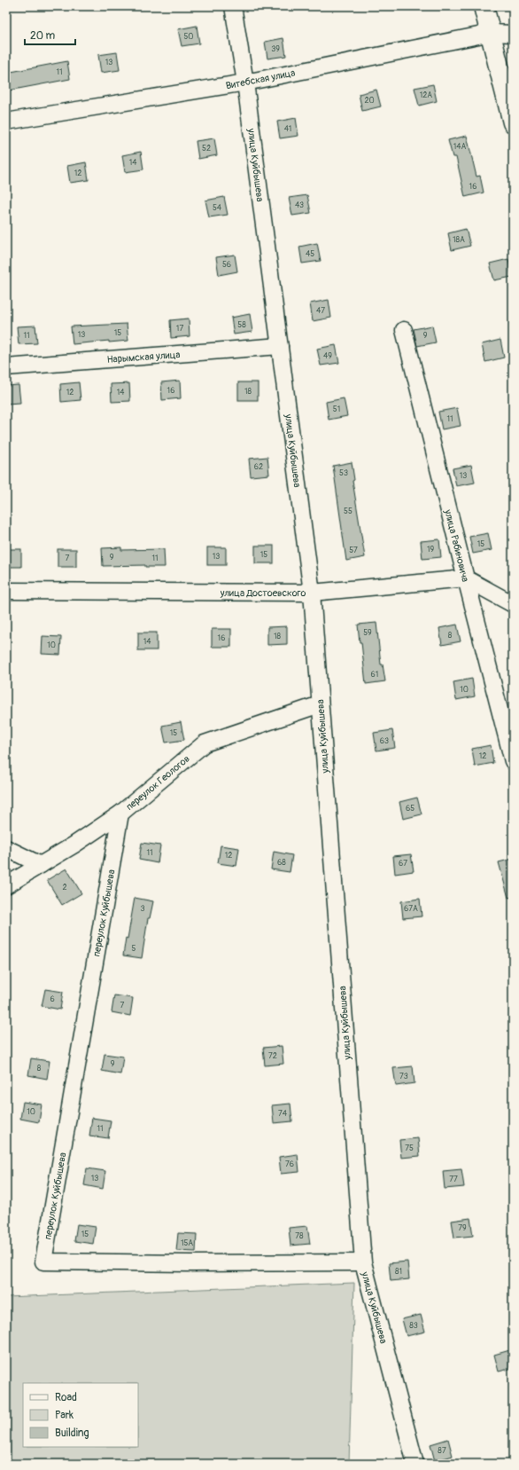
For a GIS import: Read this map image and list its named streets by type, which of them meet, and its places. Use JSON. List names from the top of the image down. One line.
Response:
{"streets":{"street":["Витебская улица","улица Куйбышева","Нарымская улица","улица Рабиновича","улица Достоевского","переулок Геологов","переулок Куйбышева"]},"crossings":[["Витебская улица","улица Куйбышева"],["улица Куйбышева","Нарымская улица"],["улица Куйбышева","улица Достоевского"],["улица Куйбышева","переулок Геологов"],["улица Куйбышева","переулок Куйбышева"],["улица Рабиновича","улица Достоевского"],["переулок Геологов","переулок Куйбышева"]],"house_numbers":["50","39","13","11","12А","20","41","14А","52","14","12","16","43","54","18А","45","56","47","58","17","15","13","11","9","49","16","18","12","14","51","11","62","53","13","55","15","19","57","15","13","9","7","11","59","8","18","16","14","10","61","10","15","63","12","65","11","12","68","67","2","3","67А","5","6","7","72","9","8","73","10","74","11","75","76","13","77","79","15","78","15А","81","83","87"],"legend":["Road","Park","Building"],"scale_bar":"20 m"}
